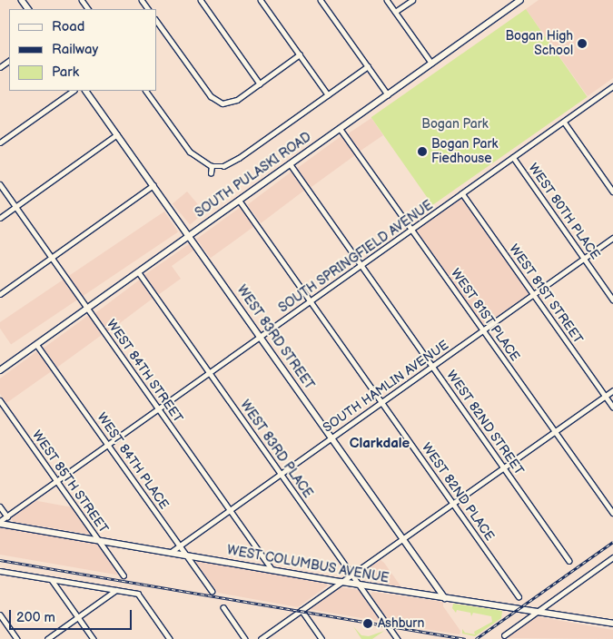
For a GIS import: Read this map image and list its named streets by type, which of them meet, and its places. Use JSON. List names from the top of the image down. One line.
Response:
{"streets":{"main road":["SOUTH PULASKI ROAD","WEST COLUMBUS AVENUE"],"street":["WEST 80TH PLACE","SOUTH SPRINGFIELD AVENUE","WEST 81ST STREET","WEST 81ST PLACE","WEST 83RD STREET","WEST 84TH STREET","SOUTH HAMLIN AVENUE","WEST 82ND STREET","WEST 83RD PLACE","WEST 84TH PLACE","WEST 85TH STREET","WEST 82ND PLACE"]},"crossings":[["SOUTH PULASKI ROAD","WEST 81ST PLACE"],["SOUTH PULASKI ROAD","WEST 83RD STREET"],["SOUTH PULASKI ROAD","WEST 84TH STREET"],["SOUTH PULASKI ROAD","WEST 82ND STREET"],["SOUTH PULASKI ROAD","WEST 83RD PLACE"],["SOUTH PULASKI ROAD","WEST 84TH PLACE"],["SOUTH PULASKI ROAD","WEST 82ND PLACE"],["WEST 80TH PLACE","SOUTH SPRINGFIELD AVENUE"],["WEST 80TH PLACE","SOUTH HAMLIN AVENUE"],["SOUTH SPRINGFIELD AVENUE","WEST 81ST STREET"],["SOUTH SPRINGFIELD AVENUE","WEST 81ST PLACE"],["SOUTH SPRINGFIELD AVENUE","WEST 83RD STREET"],["SOUTH SPRINGFIELD AVENUE","WEST 84TH STREET"],["SOUTH SPRINGFIELD AVENUE","WEST 82ND STREET"],["SOUTH SPRINGFIELD AVENUE","WEST 83RD PLACE"],["SOUTH SPRINGFIELD AVENUE","WEST 84TH PLACE"],["SOUTH SPRINGFIELD AVENUE","WEST 85TH STREET"],["SOUTH SPRINGFIELD AVENUE","WEST 82ND PLACE"],["SOUTH SPRINGFIELD AVENUE","WEST COLUMBUS AVENUE"],["WEST 81ST STREET","SOUTH HAMLIN AVENUE"],["WEST 81ST PLACE","SOUTH HAMLIN AVENUE"],["WEST 83RD STREET","SOUTH HAMLIN AVENUE"],["WEST 83RD STREET","WEST COLUMBUS AVENUE"],["WEST 84TH STREET","SOUTH HAMLIN AVENUE"],["WEST 84TH STREET","WEST COLUMBUS AVENUE"],["SOUTH HAMLIN AVENUE","WEST 82ND STREET"],["SOUTH HAMLIN AVENUE","WEST 83RD PLACE"],["SOUTH HAMLIN AVENUE","WEST 84TH PLACE"],["SOUTH HAMLIN AVENUE","WEST 82ND PLACE"],["SOUTH HAMLIN AVENUE","WEST COLUMBUS AVENUE"],["WEST 83RD PLACE","WEST COLUMBUS AVENUE"],["WEST 84TH PLACE","WEST COLUMBUS AVENUE"],["WEST 85TH STREET","WEST COLUMBUS AVENUE"]],"districts":["Clarkdale"],"parks":["Bogan Park"],"places":["Bogan High School","Bogan Park Fiedhouse","Ashburn"],"legend":["Road","Railway","Park"],"scale_bar":"200 m"}
